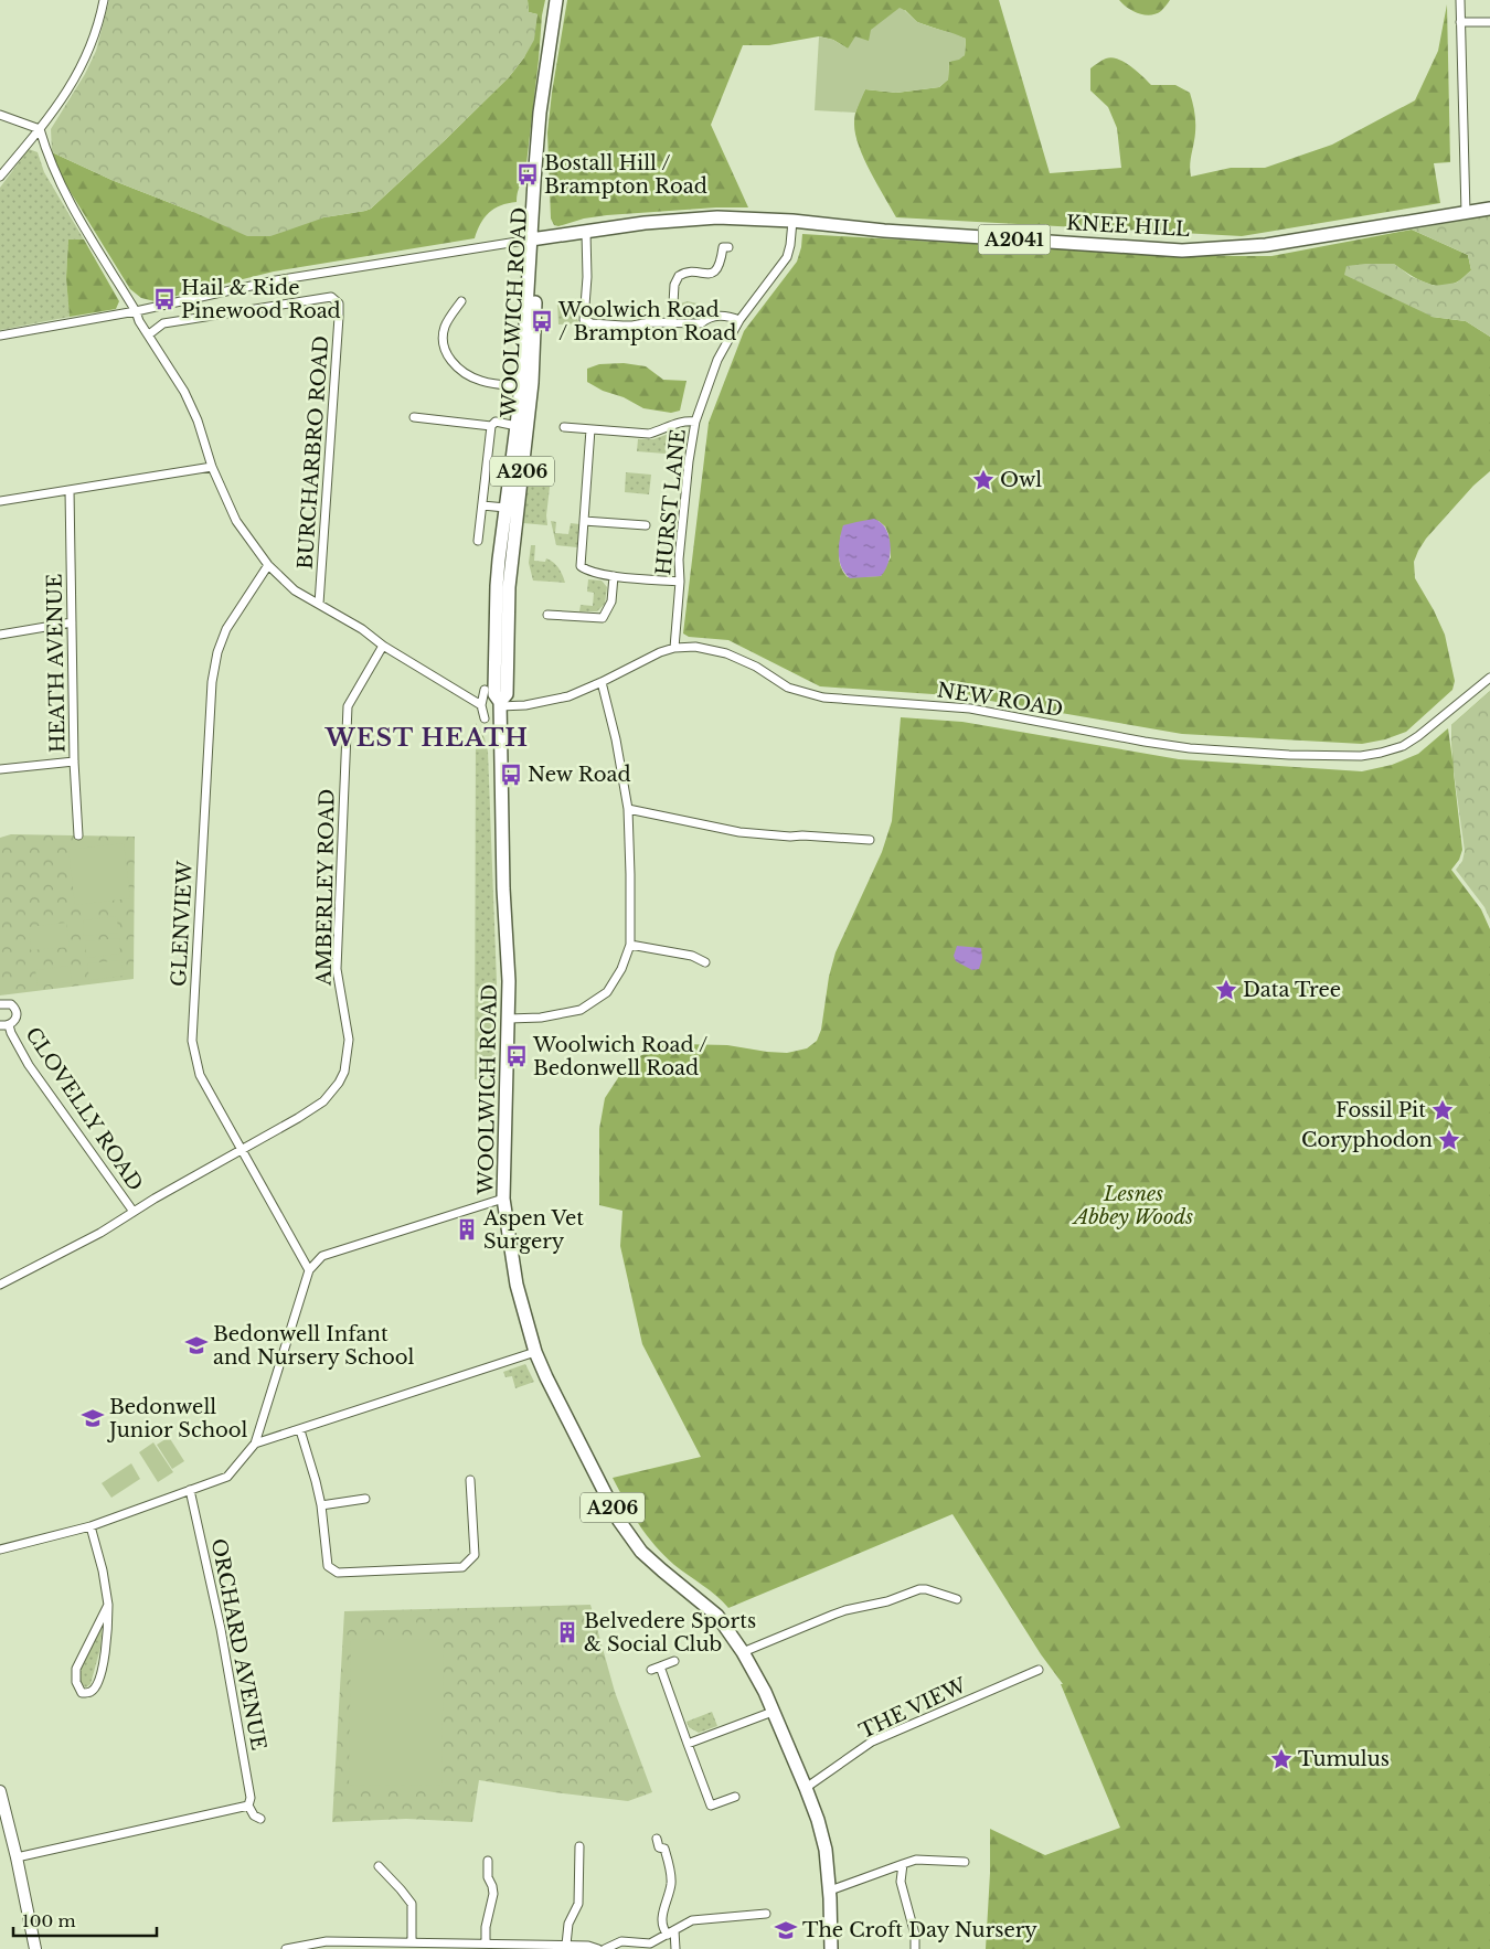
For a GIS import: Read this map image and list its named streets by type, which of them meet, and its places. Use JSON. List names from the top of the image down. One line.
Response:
{"streets":{"main road":["KNEE HILL","A2041","WOOLWICH ROAD","A206"],"street":["BURCHARBRO ROAD","HURST LANE","HEATH AVENUE","NEW ROAD","AMBERLEY ROAD","GLENVIEW","CLOVELLY ROAD","ORCHARD AVENUE","THE VIEW"]},"crossings":[["KNEE HILL","WOOLWICH ROAD"],["KNEE HILL","HURST LANE"],["WOOLWICH ROAD","NEW ROAD"],["WOOLWICH ROAD","THE VIEW"],["HURST LANE","NEW ROAD"],["AMBERLEY ROAD","GLENVIEW"],["AMBERLEY ROAD","CLOVELLY ROAD"]],"districts":["WEST HEATH"],"parks":["Lesnes Abbey Woods"],"places":{"bus stop":["Bostall Hill / Brampton Road","Hail & Ride Pinewood Road","Woolwich Road / Brampton Road","New Road","Woolwich Road / Bedonwell Road"],"place":["Owl","Data Tree","Fossil Pit","Coryphodon","Tumulus"],"building":["Aspen Vet Surgery","Belvedere Sports & Social Club"],"school or university":["Bedonwell Infant and Nursery School","Bedonwell Junior School","The Croft Day Nursery"]},"scale_bar":"100 m"}
